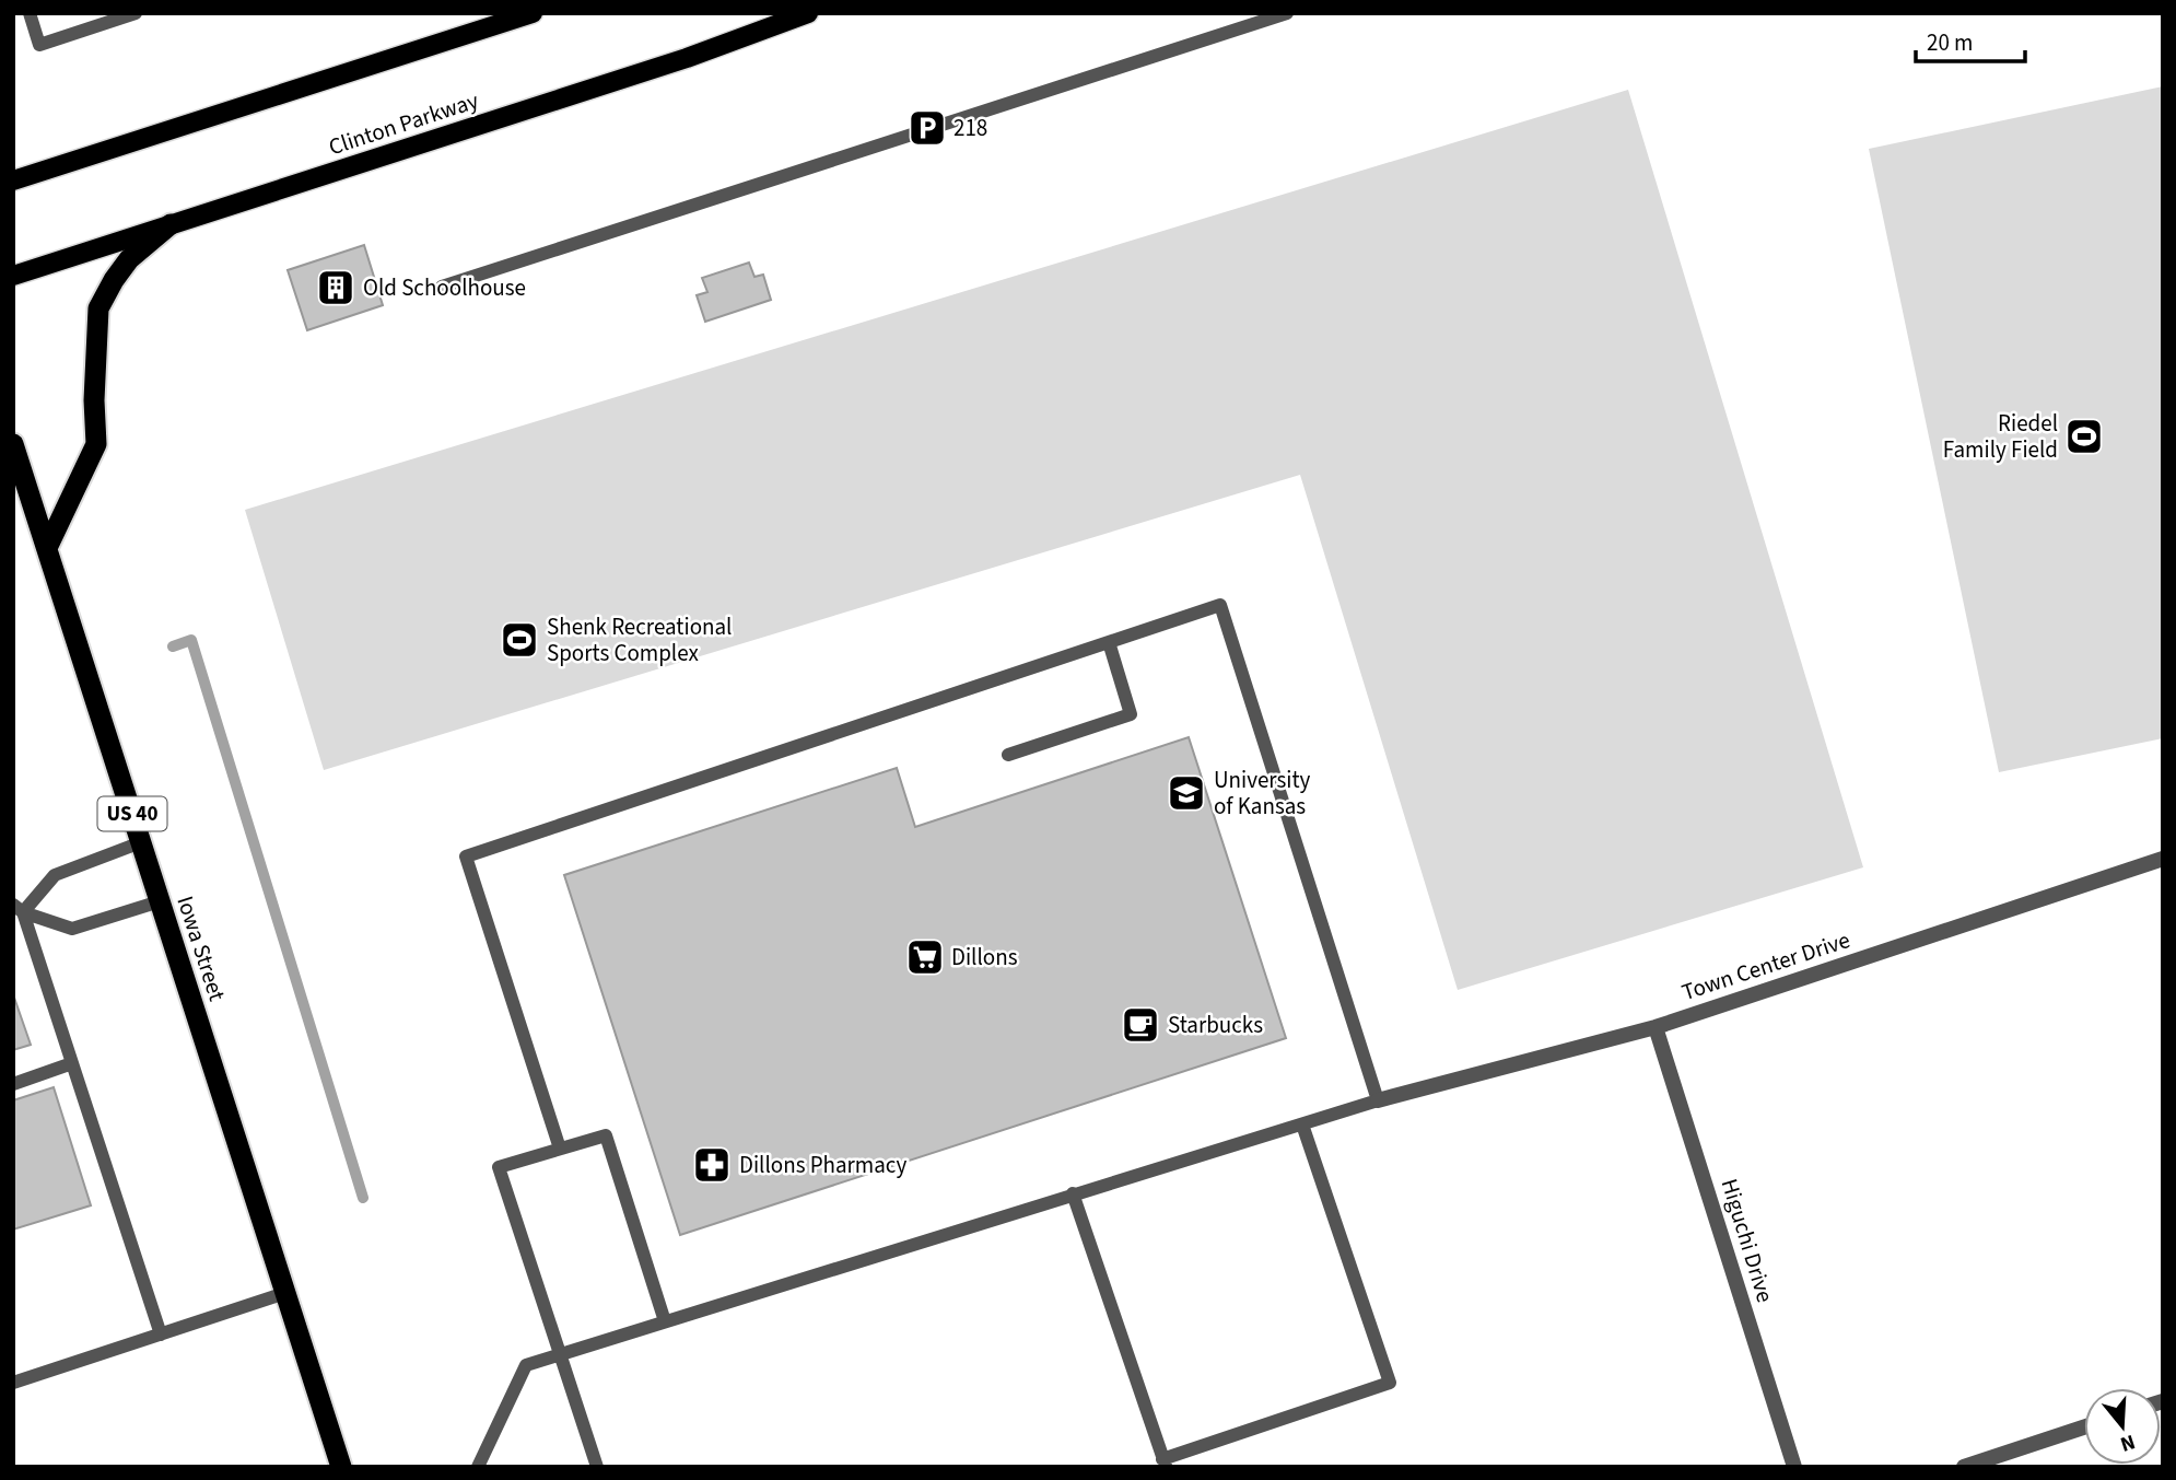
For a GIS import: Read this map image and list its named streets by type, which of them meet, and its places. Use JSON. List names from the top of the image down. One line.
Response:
{"streets":{"highway":["US 40","Iowa Street"],"main road":["Clinton Parkway"],"street":["Town Center Drive","Higuchi Drive"]},"crossings":[["Town Center Drive","Higuchi Drive"]],"places":{"parking":["218"],"building":["Old Schoolhouse"],"sports":["Riedel Family Field","Shenk Recreational Sports Complex"],"school or university":["University of Kansas"],"supermarket":["Dillons"],"cafe":["Starbucks"],"pharmacy":["Dillons Pharmacy"]},"scale_bar":"20 m","north":"bottom"}
